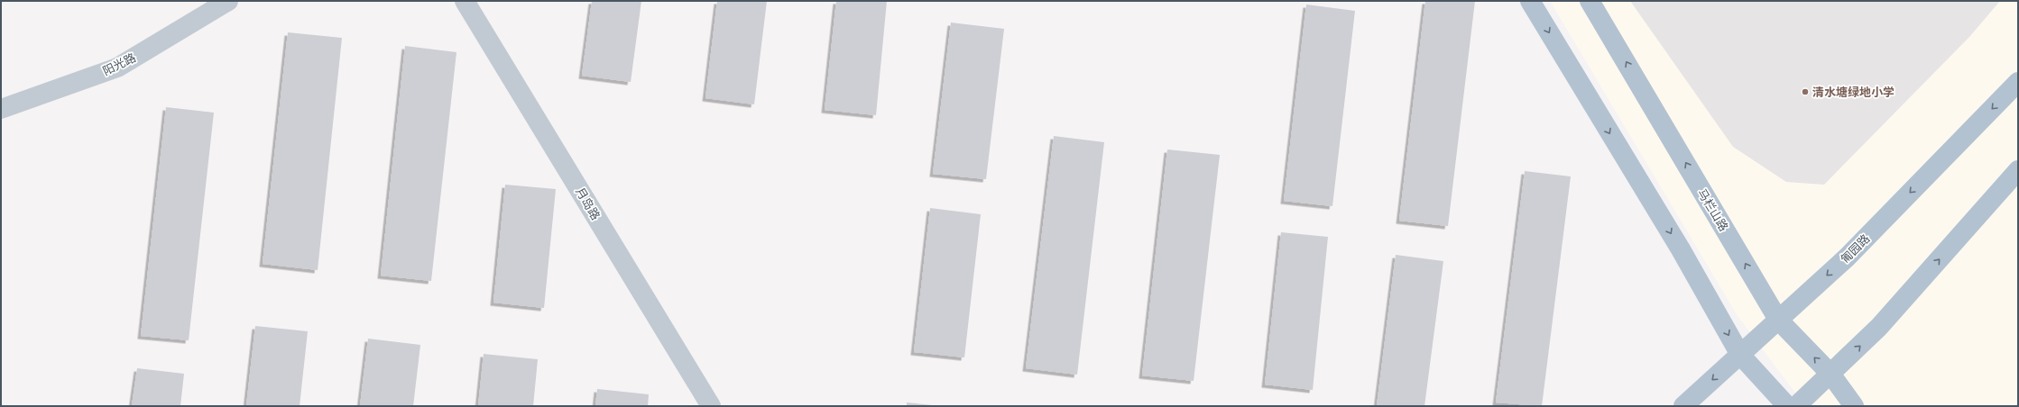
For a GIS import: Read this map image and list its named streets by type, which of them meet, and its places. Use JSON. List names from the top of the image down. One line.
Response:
{"streets":{"main road":["马栏山路","匍园路"],"street":["阳光路","月岛路"]},"crossings":[["马栏山路","匍园路"]],"places":["清水塘绿地小学"]}
